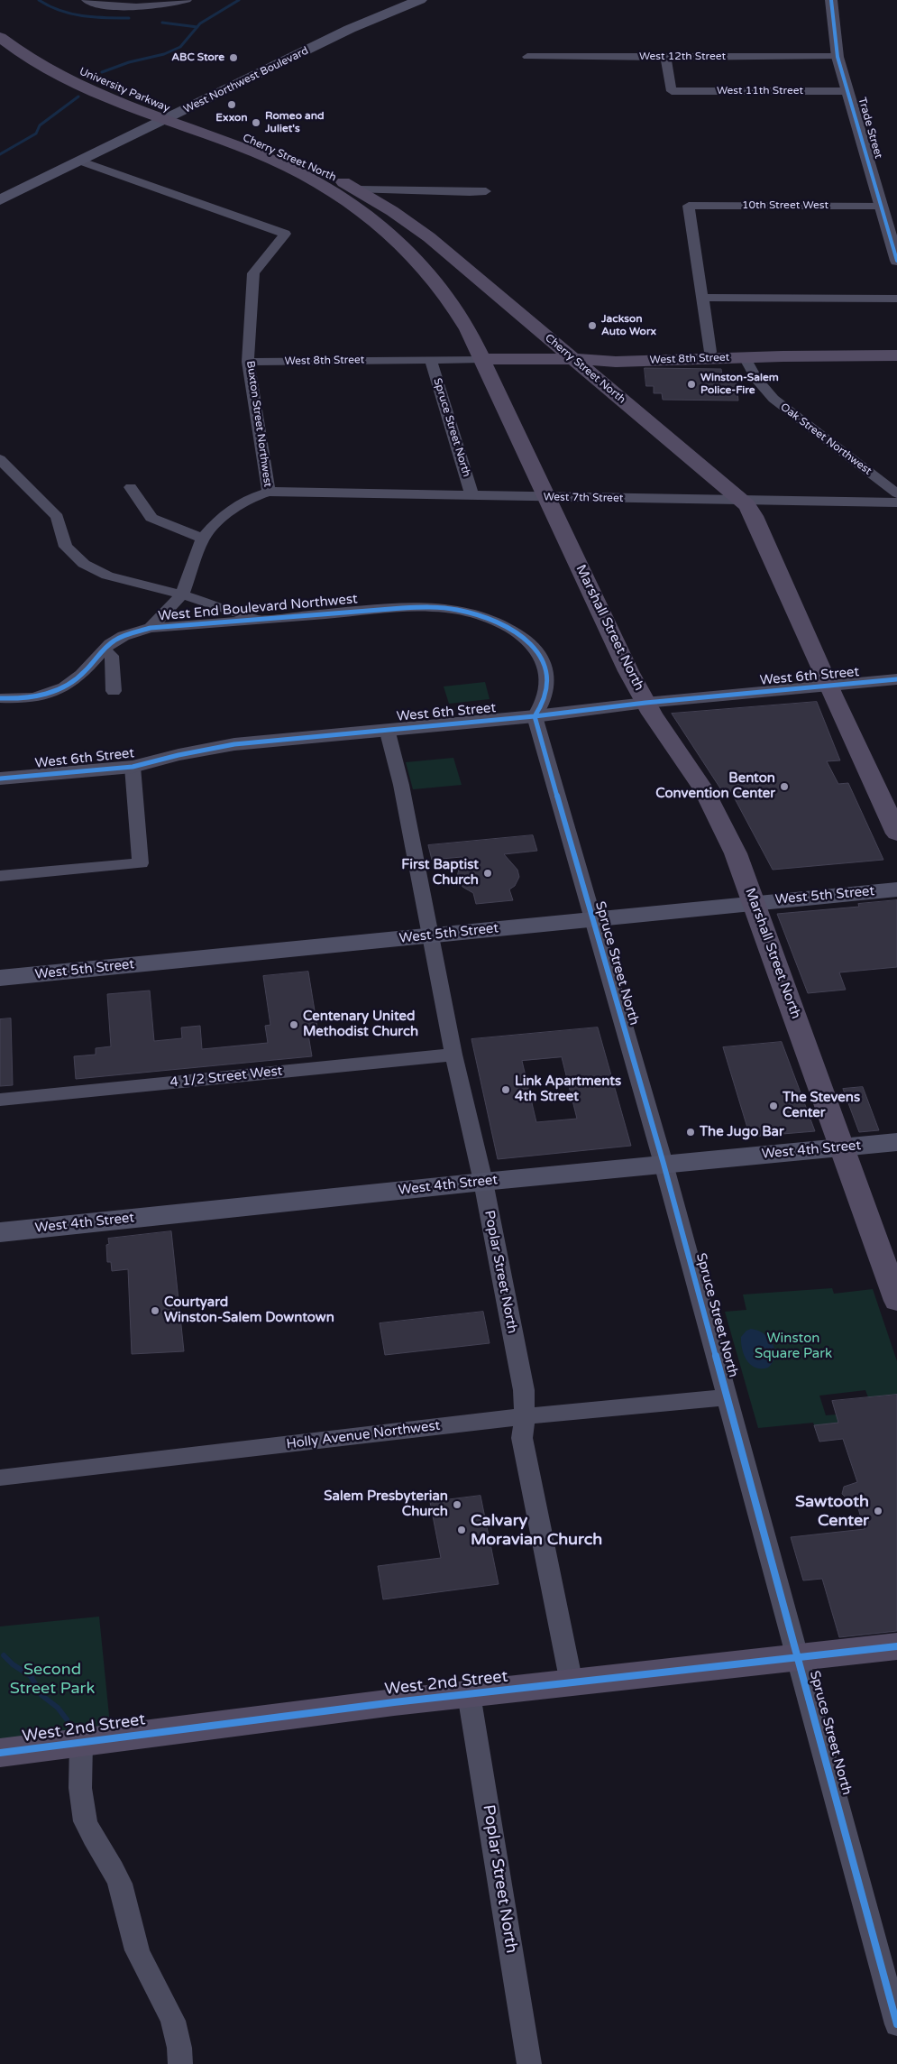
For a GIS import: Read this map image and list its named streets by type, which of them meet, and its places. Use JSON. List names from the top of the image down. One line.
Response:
{"streets":{"main road":["West Northwest Boulevard","University Parkway","Cherry Street North","West 8th Street","Marshall Street North","West 5th Street","West 4th Street","West 2nd Street"],"street":["West 12th Street","West 11th Street","Trade Street","10th Street West","Buxton Street Northwest","Spruce Street North","Oak Street Northwest","West 7th Street","West End Boulevard Northwest","West 6th Street","4 1/2 Street West","Poplar Street North","Holly Avenue Northwest"]},"crossings":[["West 12th Street","West 11th Street"],["West 12th Street","Trade Street"],["West Northwest Boulevard","University Parkway"],["West Northwest Boulevard","Cherry Street North"],["West Northwest Boulevard","Buxton Street Northwest"],["West Northwest Boulevard","Marshall Street North"],["University Parkway","Cherry Street North"],["University Parkway","Marshall Street North"],["West 11th Street","Trade Street"],["Trade Street","10th Street West"],["Cherry Street North","West 8th Street"],["Cherry Street North","West 7th Street"],["Cherry Street North","Marshall Street North"],["Cherry Street North","West 6th Street"],["West 8th Street","Buxton Street Northwest"],["West 8th Street","Spruce Street North"],["West 8th Street","Oak Street Northwest"],["West 8th Street","Marshall Street North"],["Buxton Street Northwest","West 7th Street"],["Buxton Street Northwest","West End Boulevard Northwest"],["Spruce Street North","West 7th Street"],["Spruce Street North","West End Boulevard Northwest"],["Spruce Street North","West 6th Street"],["Spruce Street North","West 5th Street"],["Spruce Street North","West 4th Street"],["Spruce Street North","Holly Avenue Northwest"],["Spruce Street North","West 2nd Street"],["West 7th Street","Marshall Street North"],["West End Boulevard Northwest","West 6th Street"],["Marshall Street North","West 6th Street"],["Marshall Street North","West 5th Street"],["Marshall Street North","West 4th Street"],["West 6th Street","Poplar Street North"],["West 5th Street","Poplar Street North"],["4 1/2 Street West","Poplar Street North"],["West 4th Street","Poplar Street North"],["Poplar Street North","Holly Avenue Northwest"],["Poplar Street North","West 2nd Street"]],"parks":["Winston Square Park","Second Street Park"],"places":["ABC Store","Exxon","Romeo and Juliet's","Jackson Auto Worx","Winston-Salem Police-Fire","Benton Convention Center","First Baptist Church","Centenary United Methodist Church","Link Apartments 4th Street","The Stevens Center","The Jugo Bar","Courtyard Winston-Salem Downtown","Salem Presbyterian Church","Sawtooth Center","Calvary Moravian Church"]}
